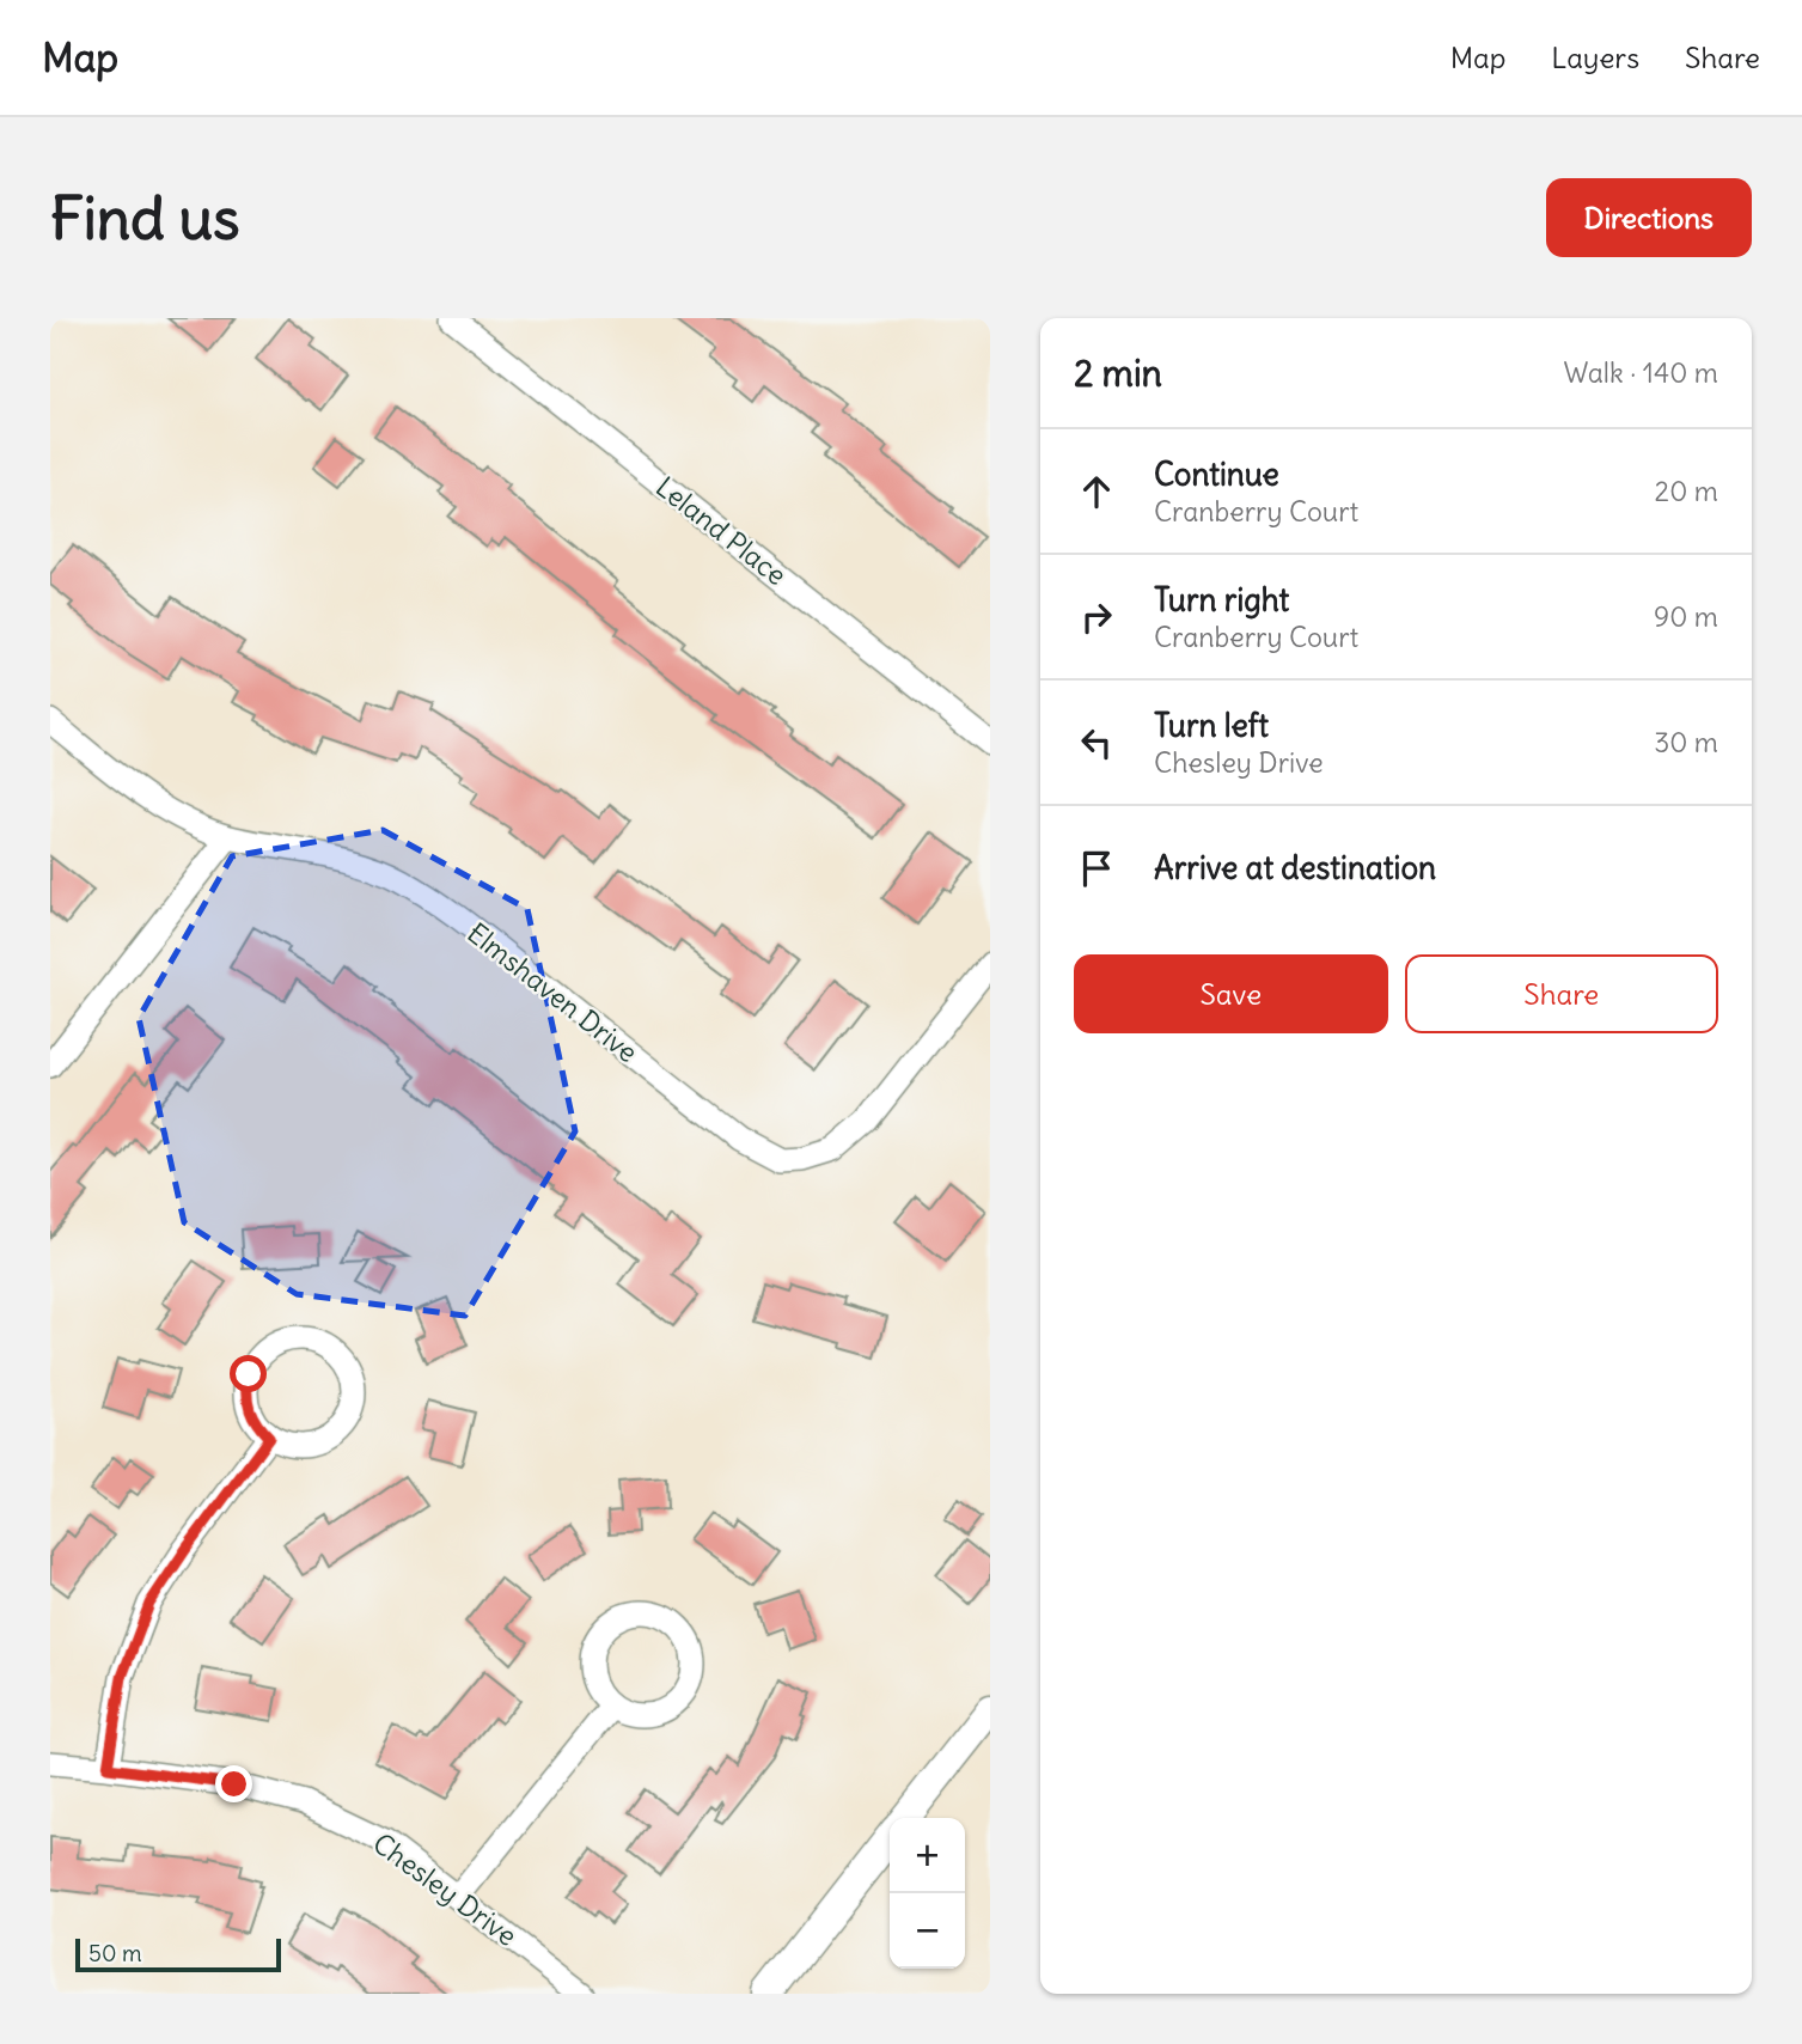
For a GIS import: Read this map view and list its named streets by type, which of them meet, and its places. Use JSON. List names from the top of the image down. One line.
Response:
{"streets":{"street":["Leland Place","Elmshaven Drive","Chesley Drive"]},"scale_bar":"50 m","page":{"header":"Map","nav":["Map","Layers","Share"],"buttons":["Directions",["Save","Share"]],"title":"Find us","heading":["2 min","Walk · 140 m"],"list":[["Continue","Cranberry Court","20 m"],["Turn right","Cranberry Court","90 m"],["Turn left","Chesley Drive","30 m"],"Arrive at destination"],"map_buttons":["+","−"],"scale":"50 m"}}
